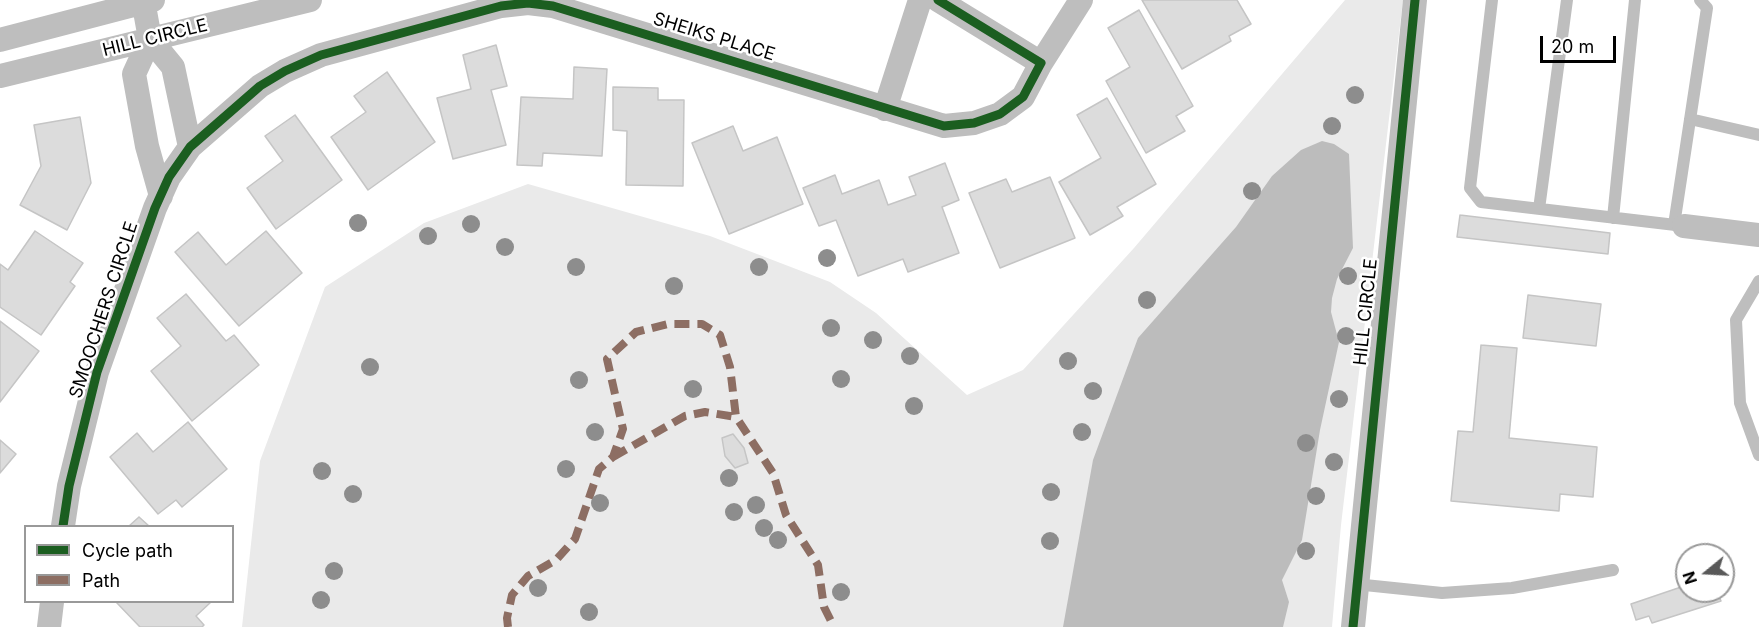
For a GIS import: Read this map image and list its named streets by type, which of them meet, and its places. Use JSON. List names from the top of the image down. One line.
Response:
{"streets":{"street":["SHEIKS PLACE","HILL CIRCLE","SMOOCHERS CIRCLE"]},"crossings":[["SHEIKS PLACE","SMOOCHERS CIRCLE"]],"legend":["Cycle path","Path"],"scale_bar":"20 m","north":"left"}
